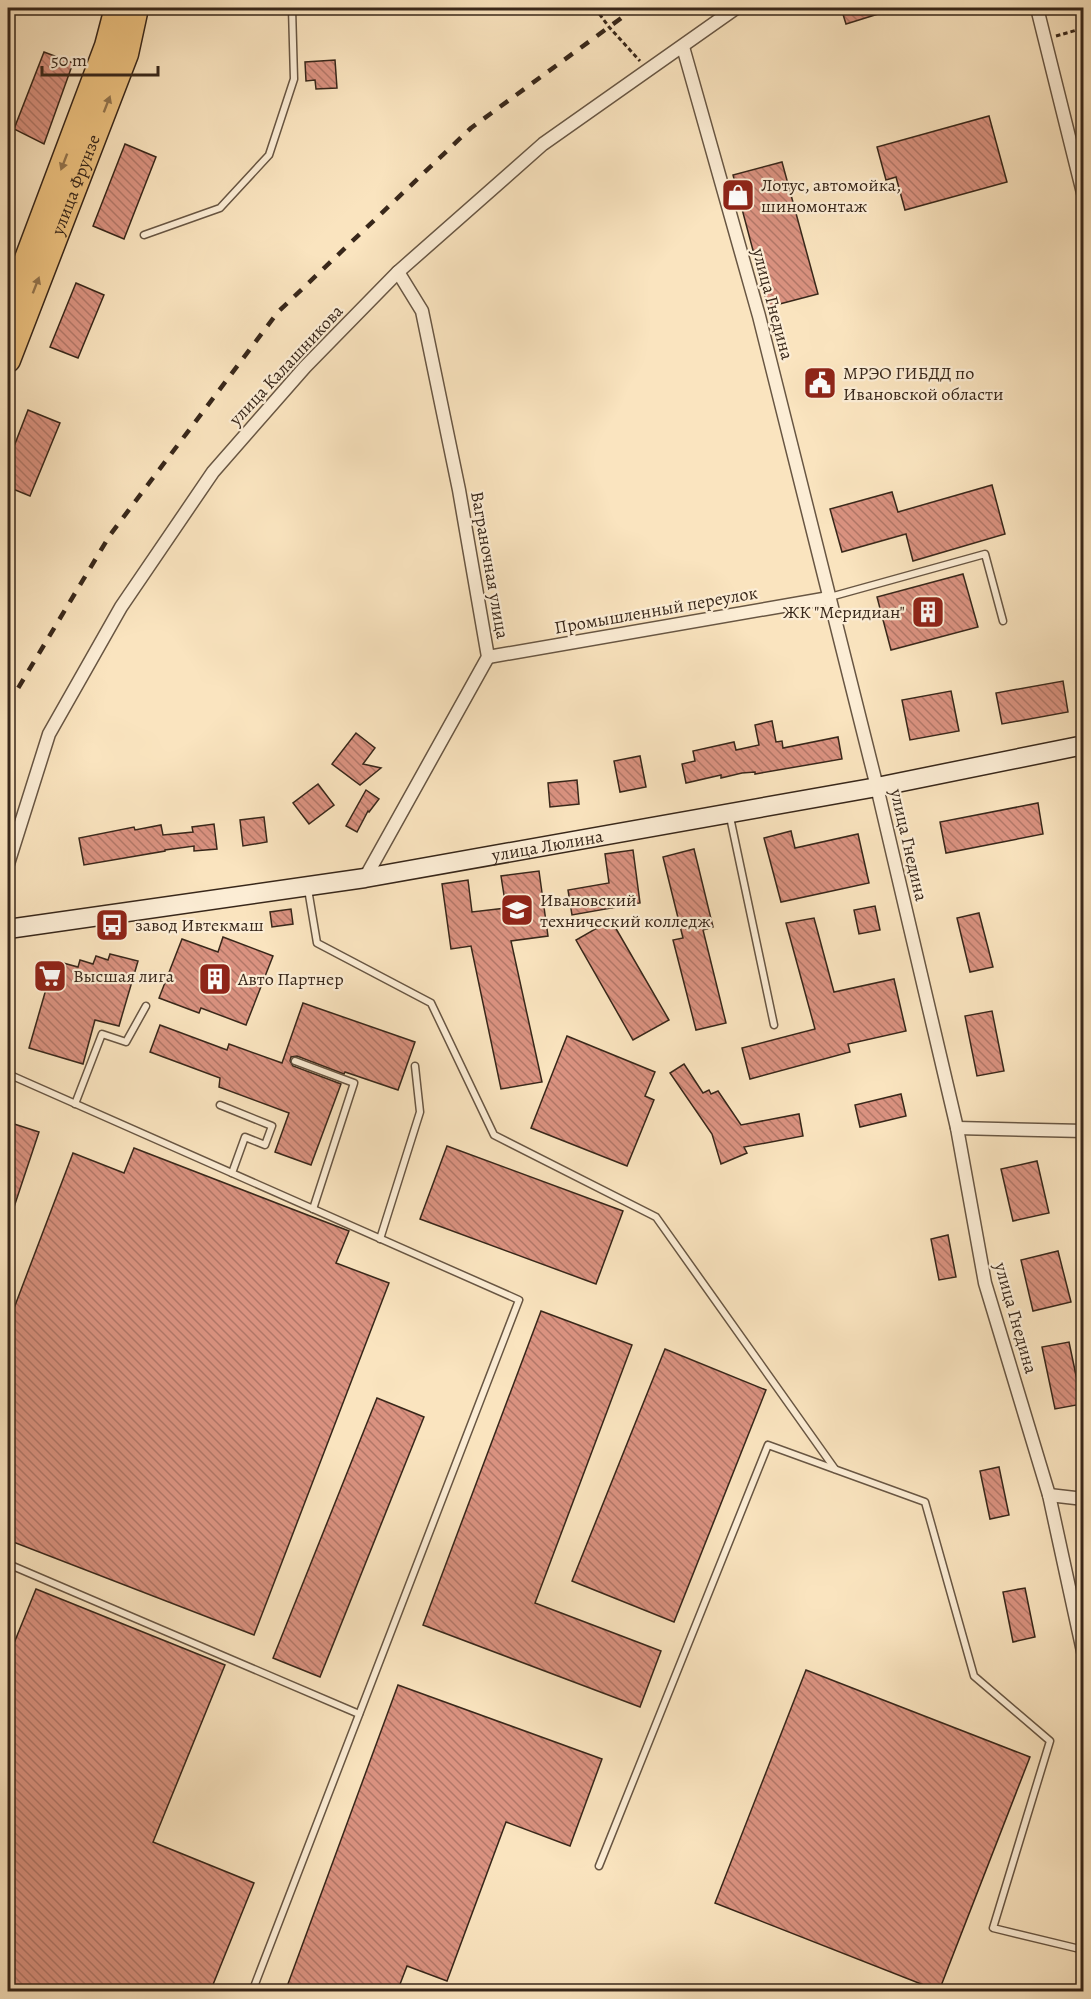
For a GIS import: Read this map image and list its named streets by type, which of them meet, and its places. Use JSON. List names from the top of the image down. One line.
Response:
{"streets":{"highway":["улица Фрунзе"],"main road":["улица Люлина"],"street":["улица Гнедина","улица Калашникова","Ваграночная улица","Промышленный переулок"]},"crossings":[["улица Гнедина","улица Калашникова"],["улица Гнедина","Промышленный переулок"],["улица Гнедина","улица Люлина"],["улица Калашникова","Ваграночная улица"],["Ваграночная улица","Промышленный переулок"],["Ваграночная улица","улица Люлина"]],"places":{"shop":["Лотус, автомойка, шиномонтаж"],"public building":["МРЭО ГИБДД по Ивановской области"],"building":["ЖК \"Меридиан\"","Авто Партнер"],"school or university":["Ивановский технический колледж"],"bus stop":["завод Ивтекмаш"],"supermarket":["Высшая лига"]},"scale_bar":"50 m"}
